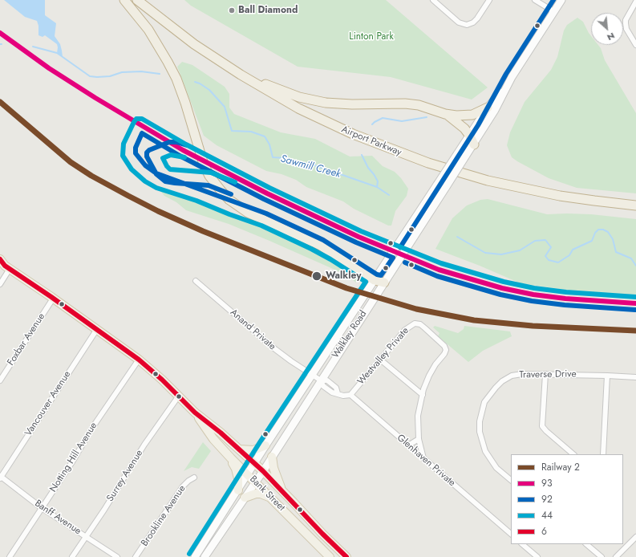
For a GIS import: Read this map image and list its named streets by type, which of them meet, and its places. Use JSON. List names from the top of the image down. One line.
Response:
{"streets":{"highway":["Airport Parkway"],"main road":["Walkley Road","Bank Street"],"street":["Anand Private","Foxbar Avenue","Westvalley Private","Traverse Drive","Vancouver Avenue","Notting Hill Avenue","Glenhaven Private","Surrey Avenue","Brookline Avenue","Banff Avenue"]},"crossings":[["Anand Private","Walkley Road"],["Walkley Road","Bank Street"],["Foxbar Avenue","Bank Street"],["Westvalley Private","Glenhaven Private"],["Vancouver Avenue","Bank Street"],["Vancouver Avenue","Banff Avenue"],["Notting Hill Avenue","Bank Street"],["Notting Hill Avenue","Banff Avenue"],["Surrey Avenue","Bank Street"],["Surrey Avenue","Banff Avenue"]],"water":["Sawmill Creek"],"parks":["Linton Park"],"places":["Ball Diamond","Walkley"],"lines":["transit line 92","transit line 93","rail line 2","transit line 44","transit line 6"],"legend":["Railway 2","93","92","44","6"],"north":"bottom right"}
